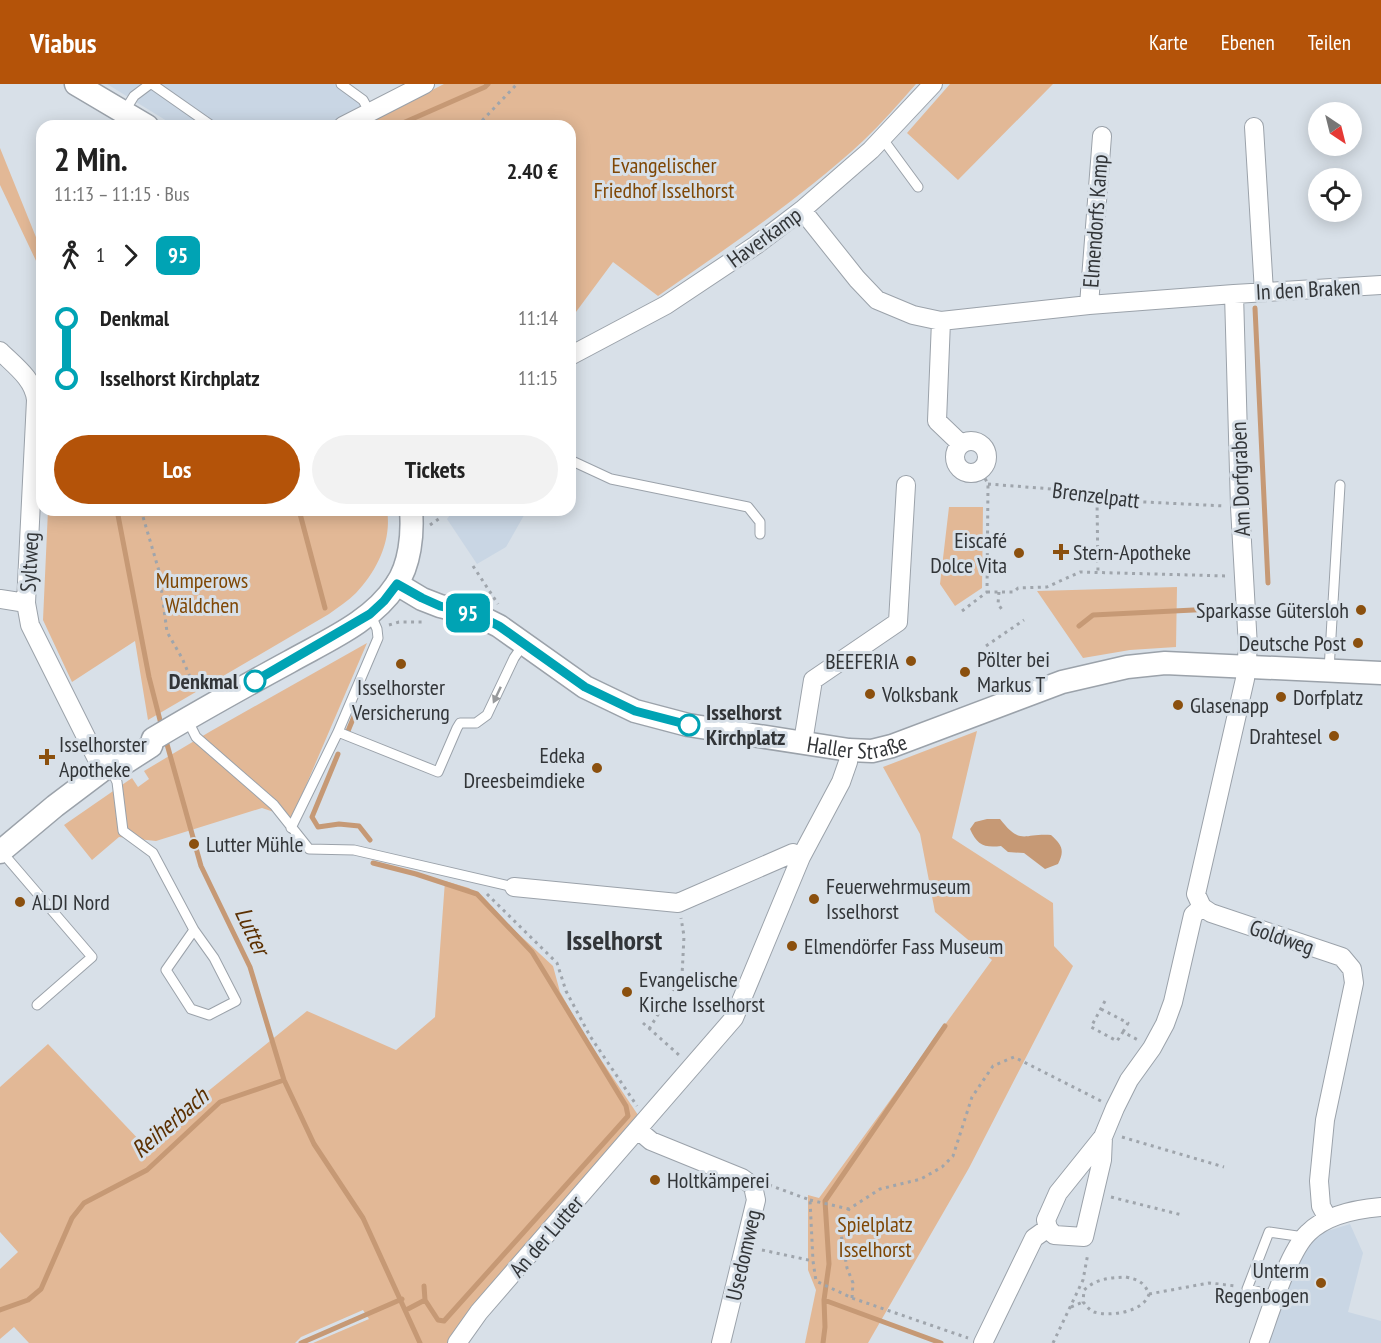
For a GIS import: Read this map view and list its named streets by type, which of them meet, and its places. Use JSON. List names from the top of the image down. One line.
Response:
{"streets":{"street":["Elmendorfs Kamp","Haverkamp","In den Braken","Am Dorfgraben","Syltweg","Haller Straße","Goldweg","An der Lutter","Usedomweg"],"path":["Brenzelpatt"]},"crossings":[["Elmendorfs Kamp","Haverkamp"],["Elmendorfs Kamp","In den Braken"],["Elmendorfs Kamp","Am Dorfgraben"],["In den Braken","Am Dorfgraben"],["Am Dorfgraben","Brenzelpatt"],["Am Dorfgraben","Haller Straße"],["Haller Straße","An der Lutter"],["An der Lutter","Usedomweg"]],"districts":["Isselhorst"],"water":["Lutter","Reiherbach"],"parks":["Evangelischer Friedhof Isselhorst","Mumperows Wäldchen","Spielplatz Isselhorst"],"places":{"health":["Stern-Apotheke","Isselhorster Apotheke"],"other":["Eiscafé Dolce Vita","Sparkasse Gütersloh","Deutsche Post","BEEFERIA","Isselhorster Versicherung","Pölter bei Markus T","Denkmal","Volksbank","Dorfplatz","Glasenapp","Isselhorst Kirchplatz","Drahtesel","Edeka Dreesbeimdieke","Lutter Mühle","Feuerwehrmuseum Isselhorst","ALDI Nord","Elmendörfer Fass Museum","Evangelische Kirche Isselhorst","Holtkämperei","Unterm Regenbogen"]},"lines":["bus line 95"],"north":"bottom right","page":{"header":"Viabus","nav":["Karte","Ebenen","Teilen"],"on_map":"95","heading":["2 Min.","11:13 – 11:15 · Bus","2.40 €"],"legs":["1","95"],"list":[{"name":"Denkmal","value":"11:14"},{"name":"Isselhorst Kirchplatz","value":"11:15"}],"buttons":["Los","Tickets"]}}
